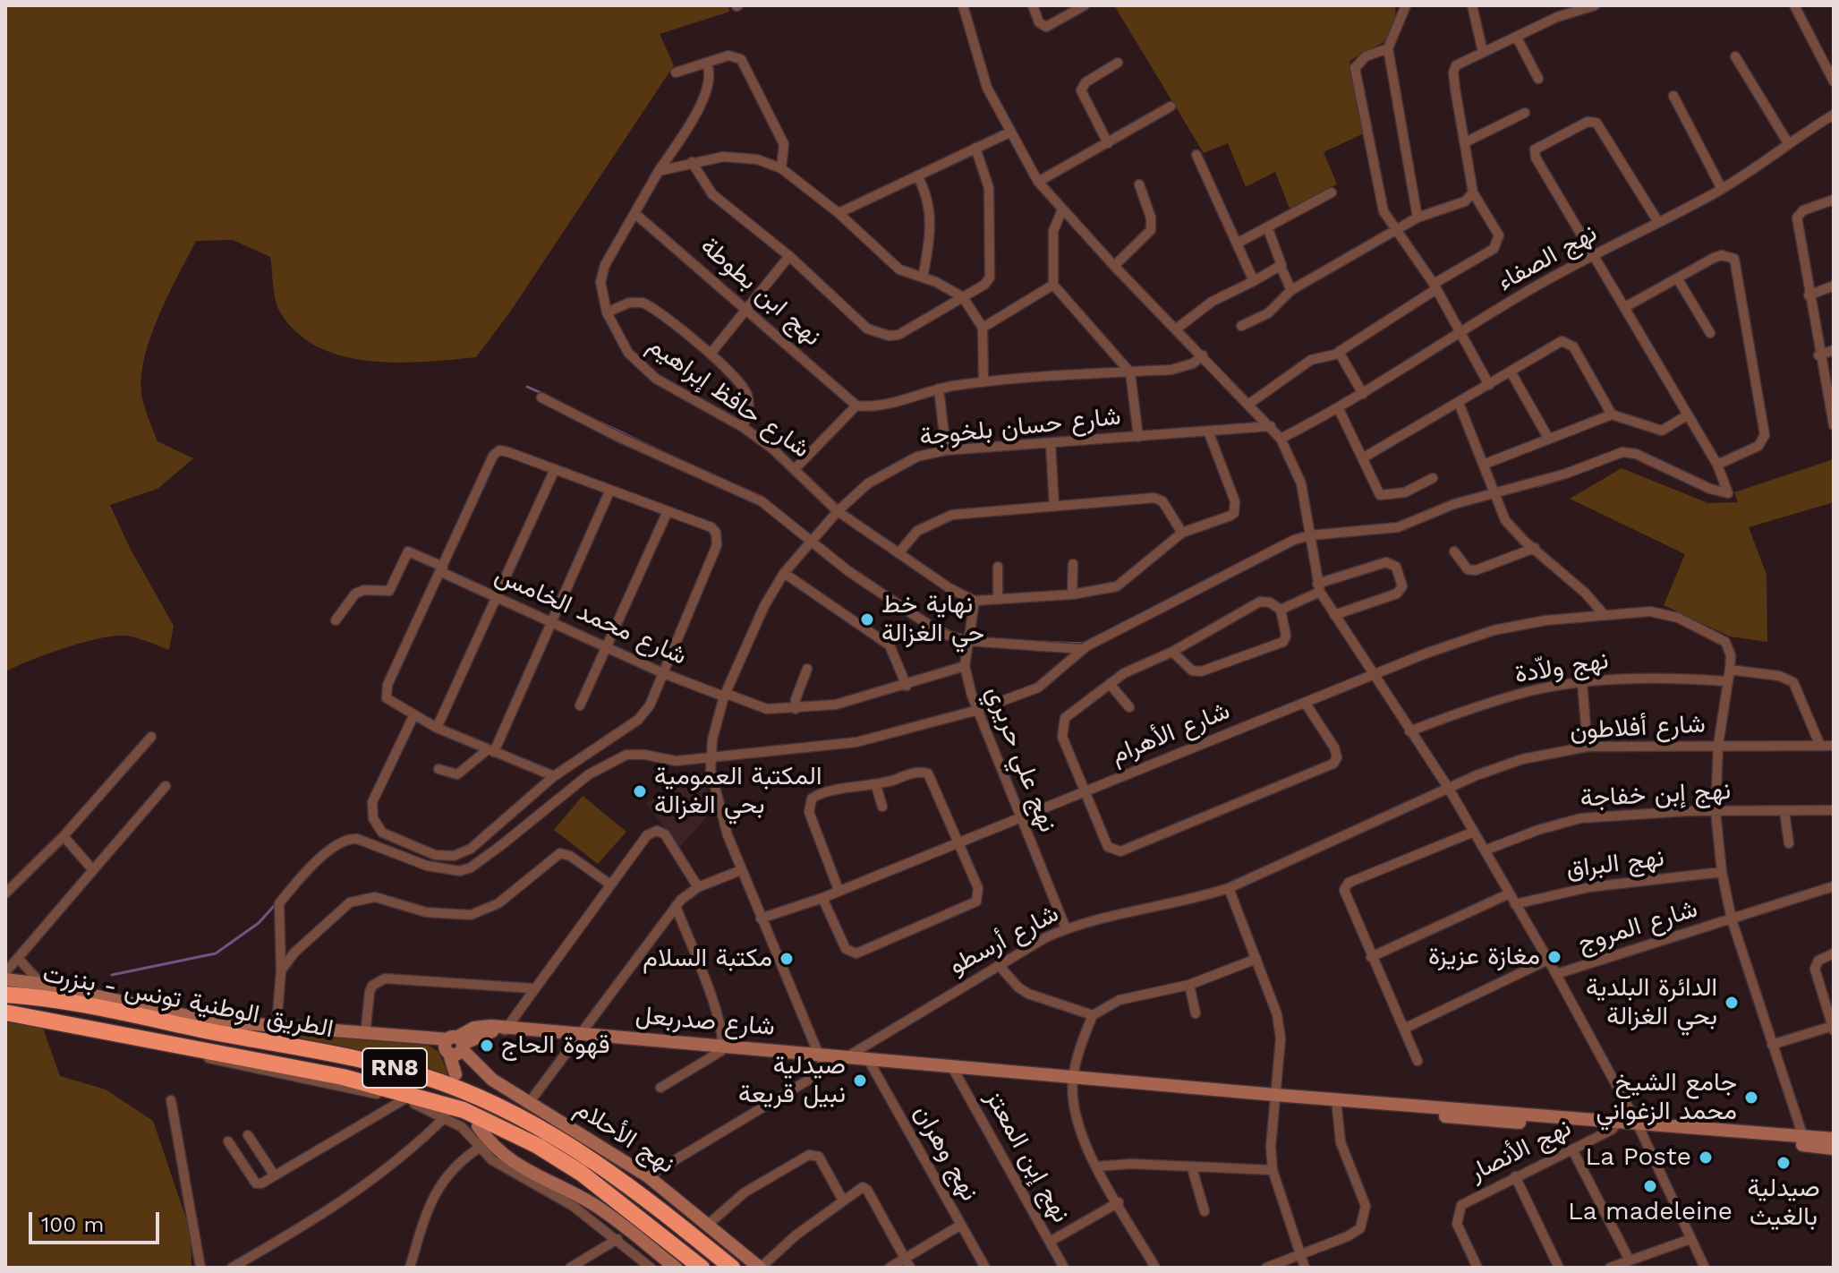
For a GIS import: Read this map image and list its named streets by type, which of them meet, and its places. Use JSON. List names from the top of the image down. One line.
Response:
{"streets":{"highway":["الطريق الوطنية تونس - بنزرت","RN8"],"street":["نهج الصفاء","نهج ابن بطوطة","شارع حافظ إبراهيم","شارع حسان بلخوجة","شارع محمد الخامس","نهج ولاّدة","شارع أفلاطون","شارع الأهرام","نهج علي حريري","نهج إبن خفاجة","نهج البراق","شارع المروج","شارع أرسطو","شارع صدربعل","نهج الأحلام","نهج الأنصار","نهج وهران","نهج إبن المعتز"]},"crossings":[["نهج ابن بطوطة","شارع حافظ إبراهيم"],["شارع حافظ إبراهيم","شارع حسان بلخوجة"],["شارع حافظ إبراهيم","نهج علي حريري"],["شارع حسان بلخوجة","شارع محمد الخامس"],["شارع حسان بلخوجة","شارع الأهرام"],["شارع حسان بلخوجة","شارع صدربعل"],["شارع محمد الخامس","نهج علي حريري"],["شارع أفلاطون","شارع أرسطو"],["شارع الأهرام","نهج علي حريري"],["نهج علي حريري","شارع أرسطو"],["شارع أرسطو","شارع صدربعل"],["شارع أرسطو","نهج الأحلام"],["الطريق الوطنية تونس - بنزرت","RN8"],["شارع صدربعل","نهج الأحلام"]],"places":["نهاية خط حي الغزالة","المكتبة العمومية بحي الغزالة","مغازة عزيزة","مكتبة السلام","الدائرة البلدية بحي الغزالة","قهوة الحاج","صيدلية نبيل قريعة","جامع الشيخ محمد الزغواني","La Poste","صيدلية بالغيث","La madeleine"],"scale_bar":"100 m"}
